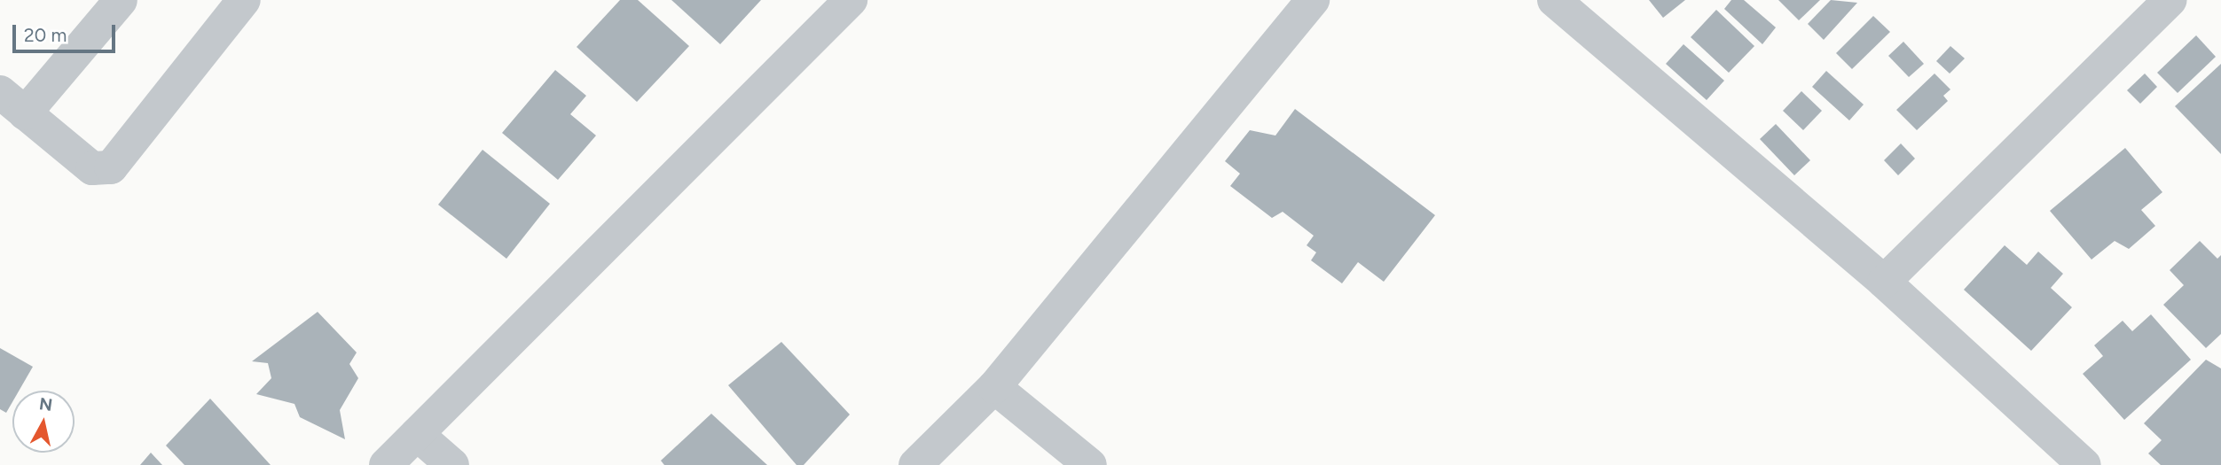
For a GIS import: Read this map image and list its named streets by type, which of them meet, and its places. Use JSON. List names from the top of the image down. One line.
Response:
{"scale_bar":"20 m","north":"top"}
